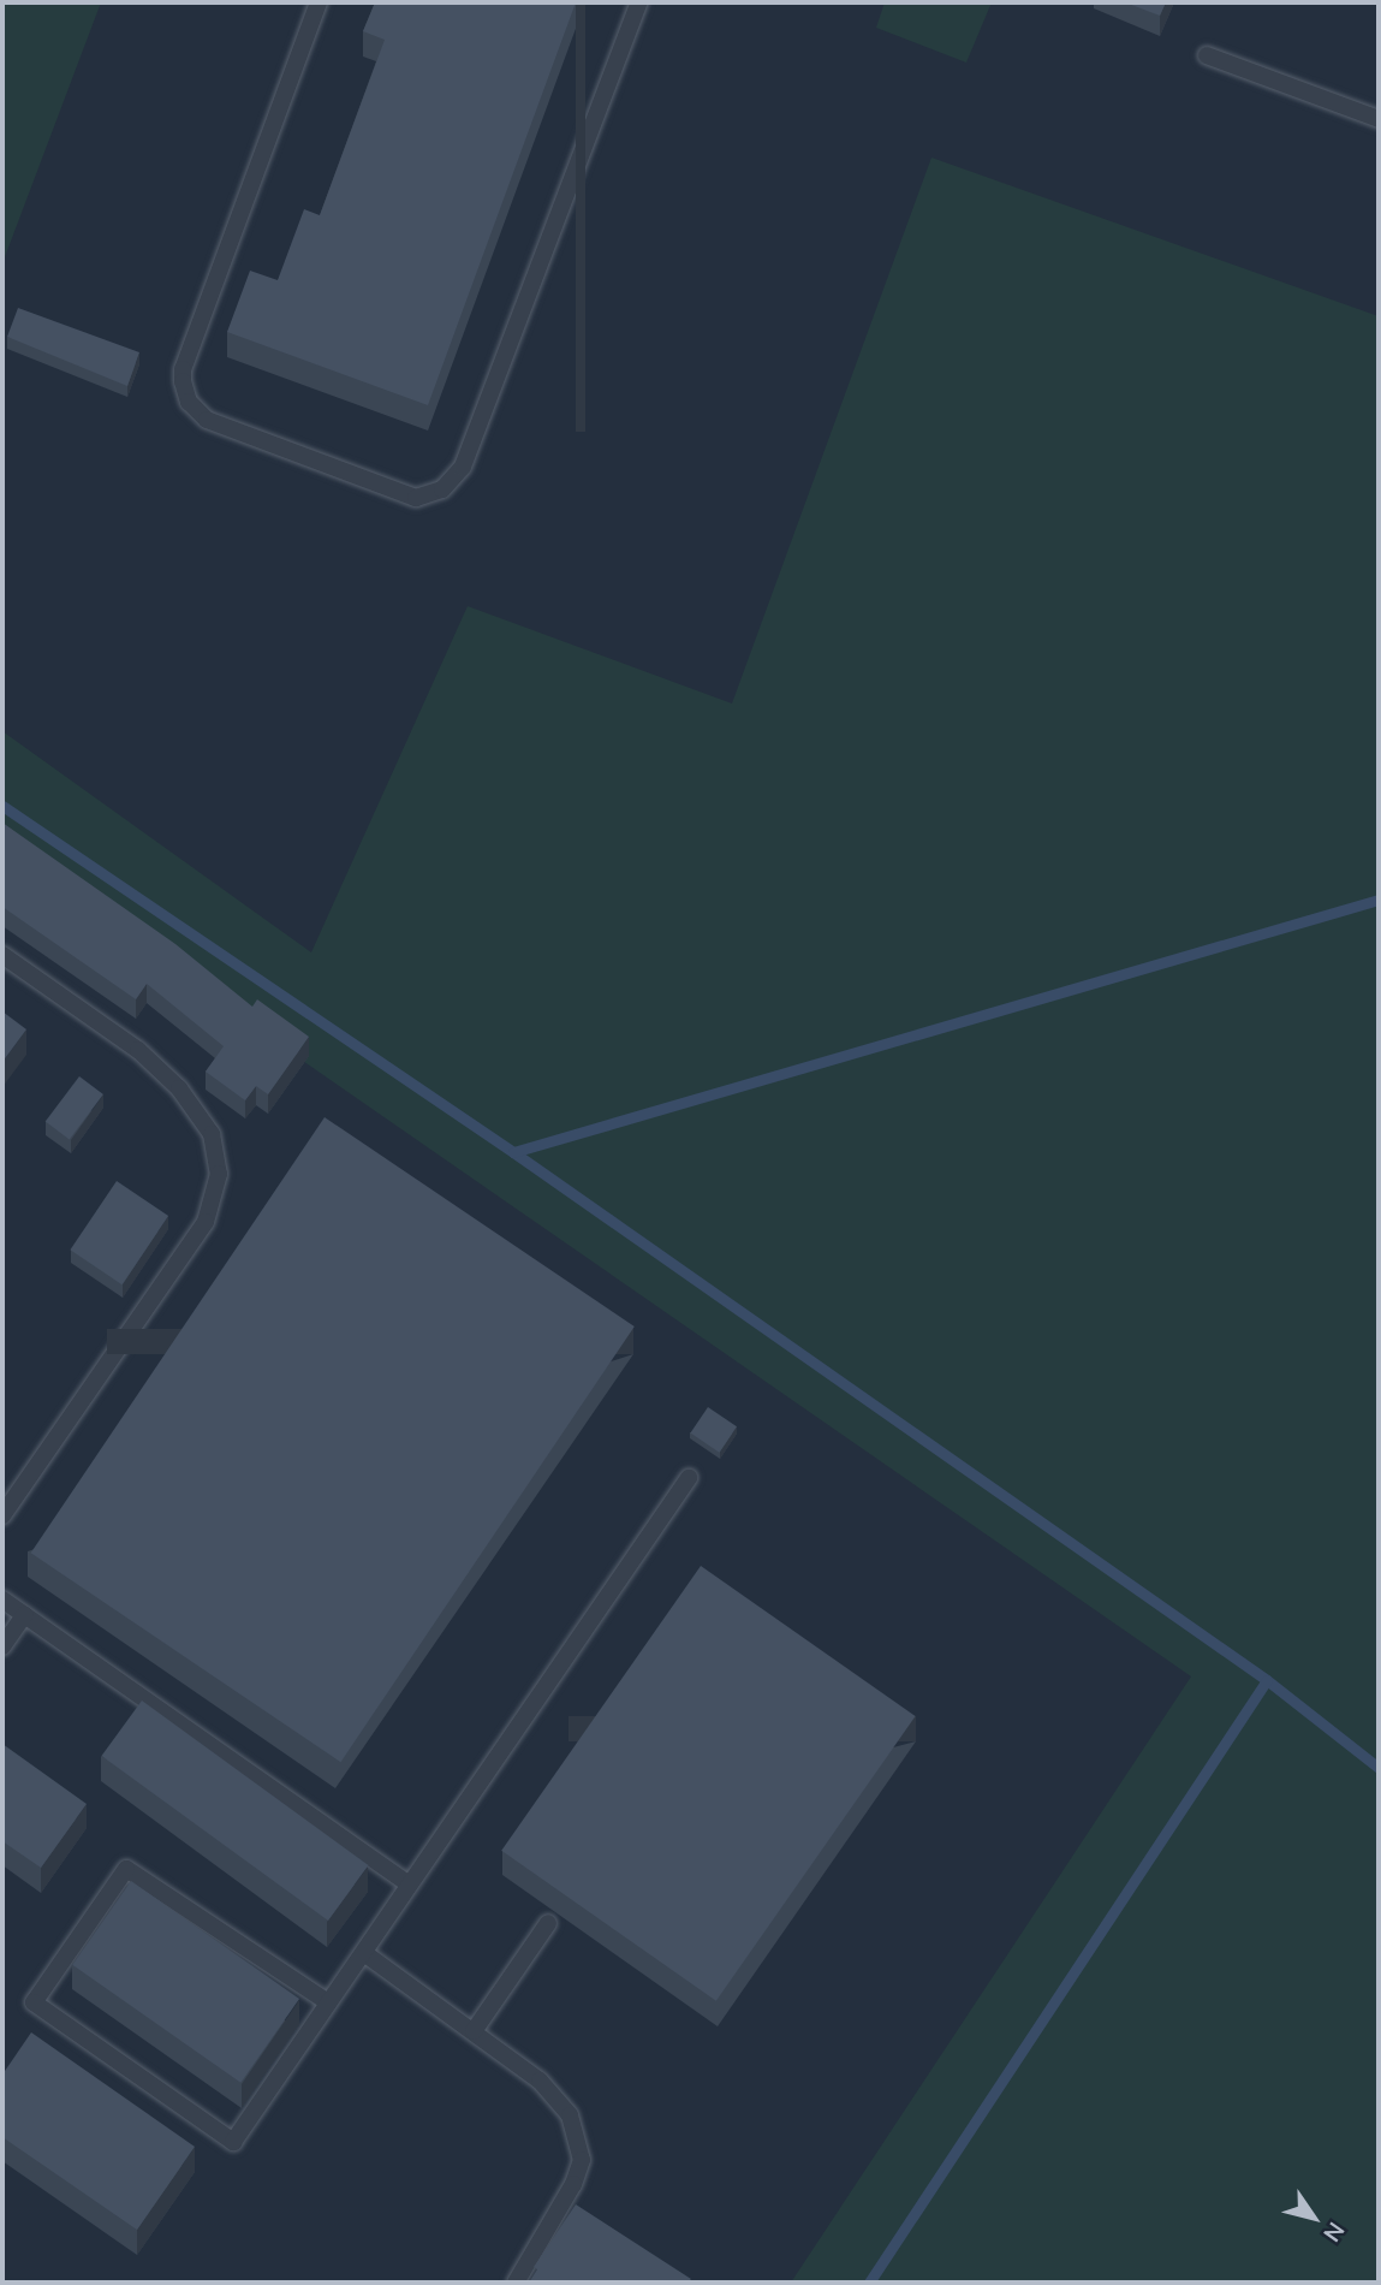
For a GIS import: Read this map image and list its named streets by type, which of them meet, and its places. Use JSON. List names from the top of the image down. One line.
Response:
{"north":"bottom right"}
